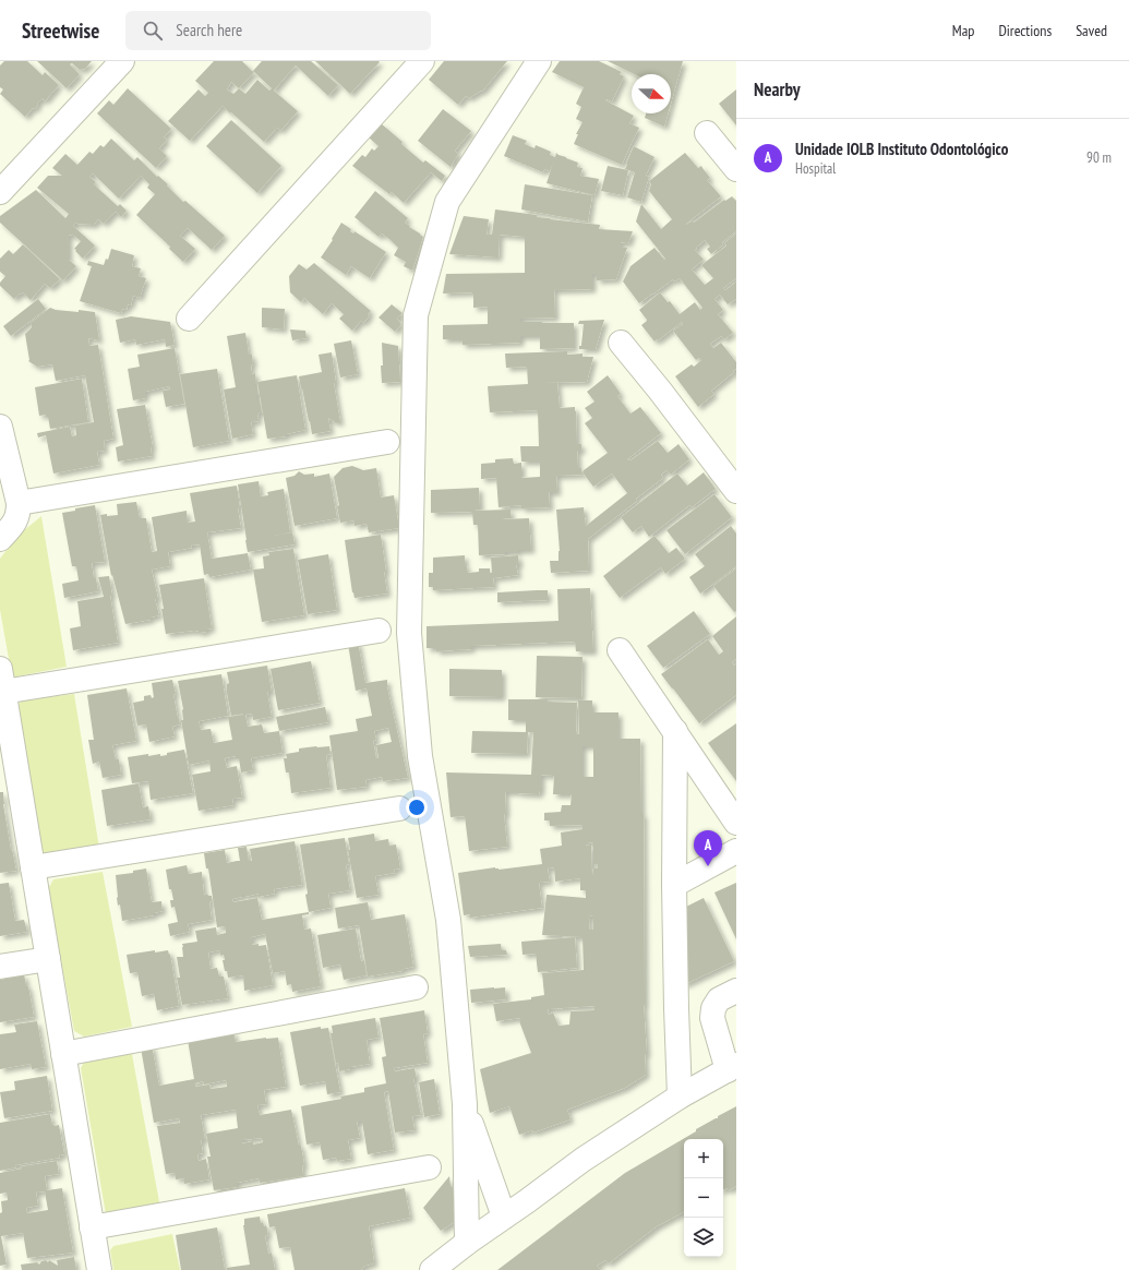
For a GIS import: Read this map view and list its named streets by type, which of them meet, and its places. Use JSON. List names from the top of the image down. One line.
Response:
{"north":"right","page":{"header":"Streetwise","search":"Search here","nav":["Map","Directions","Saved"],"heading":"Nearby","list":[{"mark":"A","name":"Unidade IOLB Instituto Odontológico","note":"Hospital","value":"90 m"}],"pins":"A","map_buttons":["+","−"]}}
